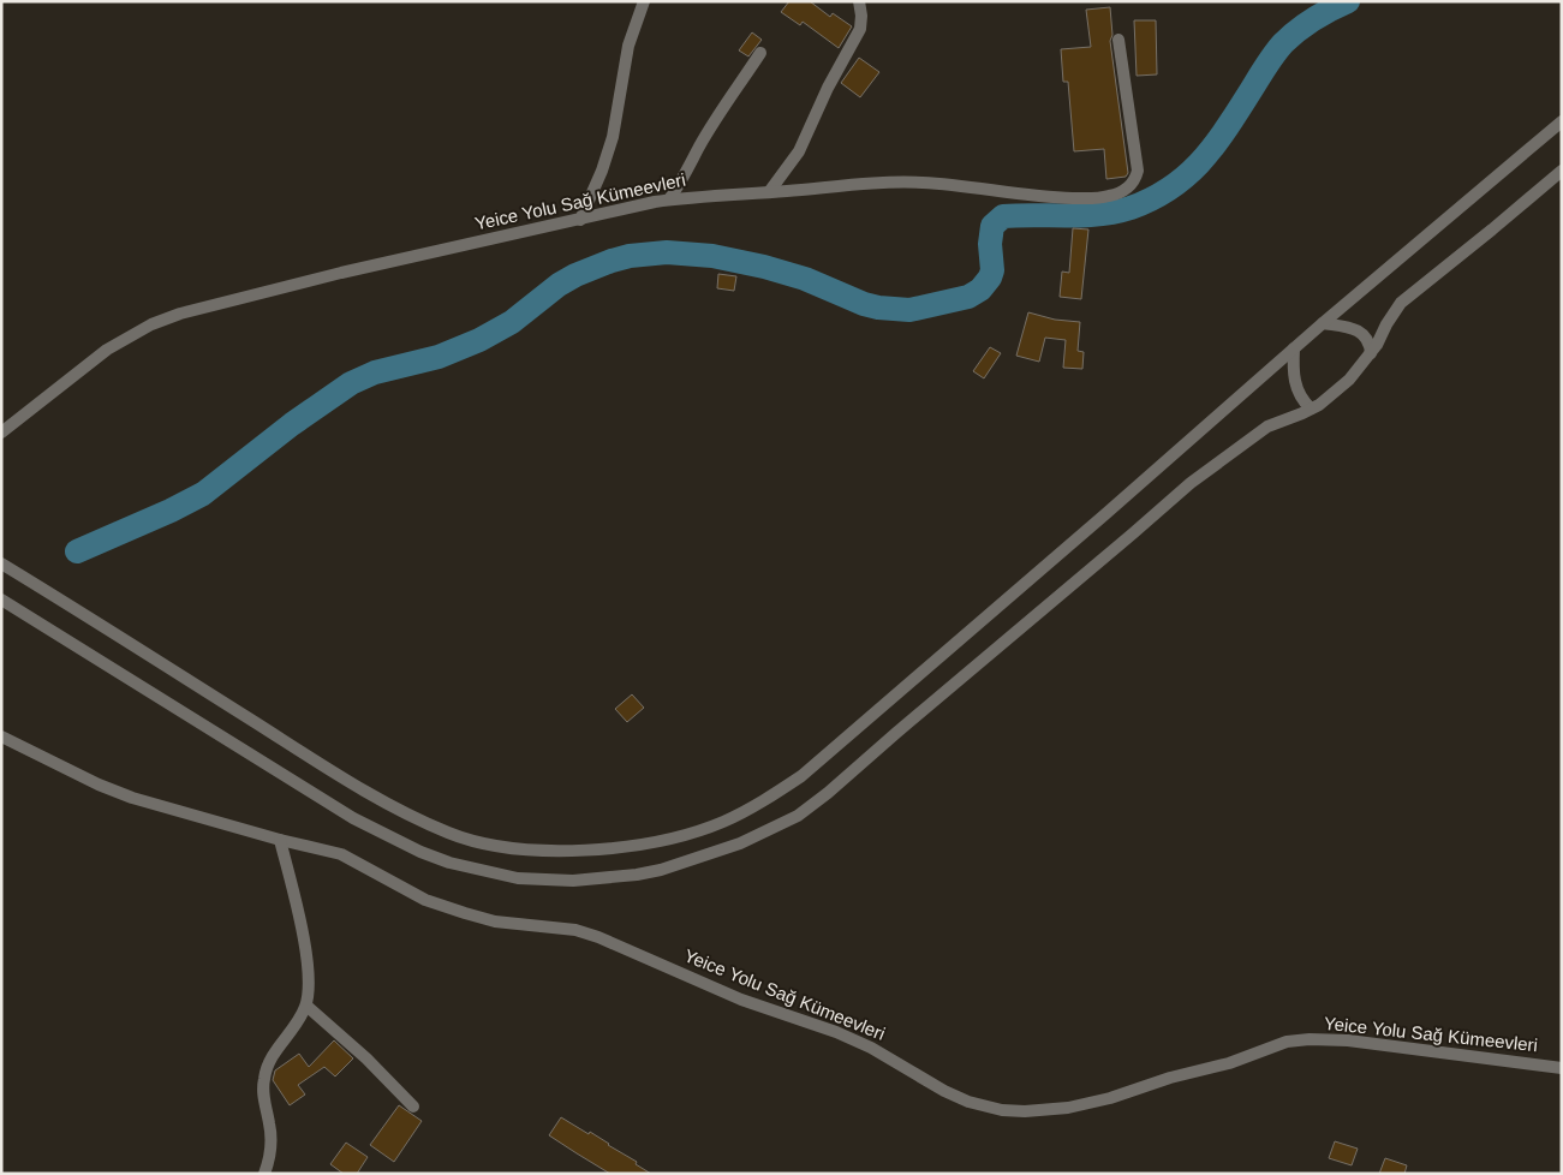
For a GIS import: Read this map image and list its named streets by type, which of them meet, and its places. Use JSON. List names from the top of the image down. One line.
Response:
{"streets":{"street":["Yeice Yolu Sağ Kümeevleri"]}}
